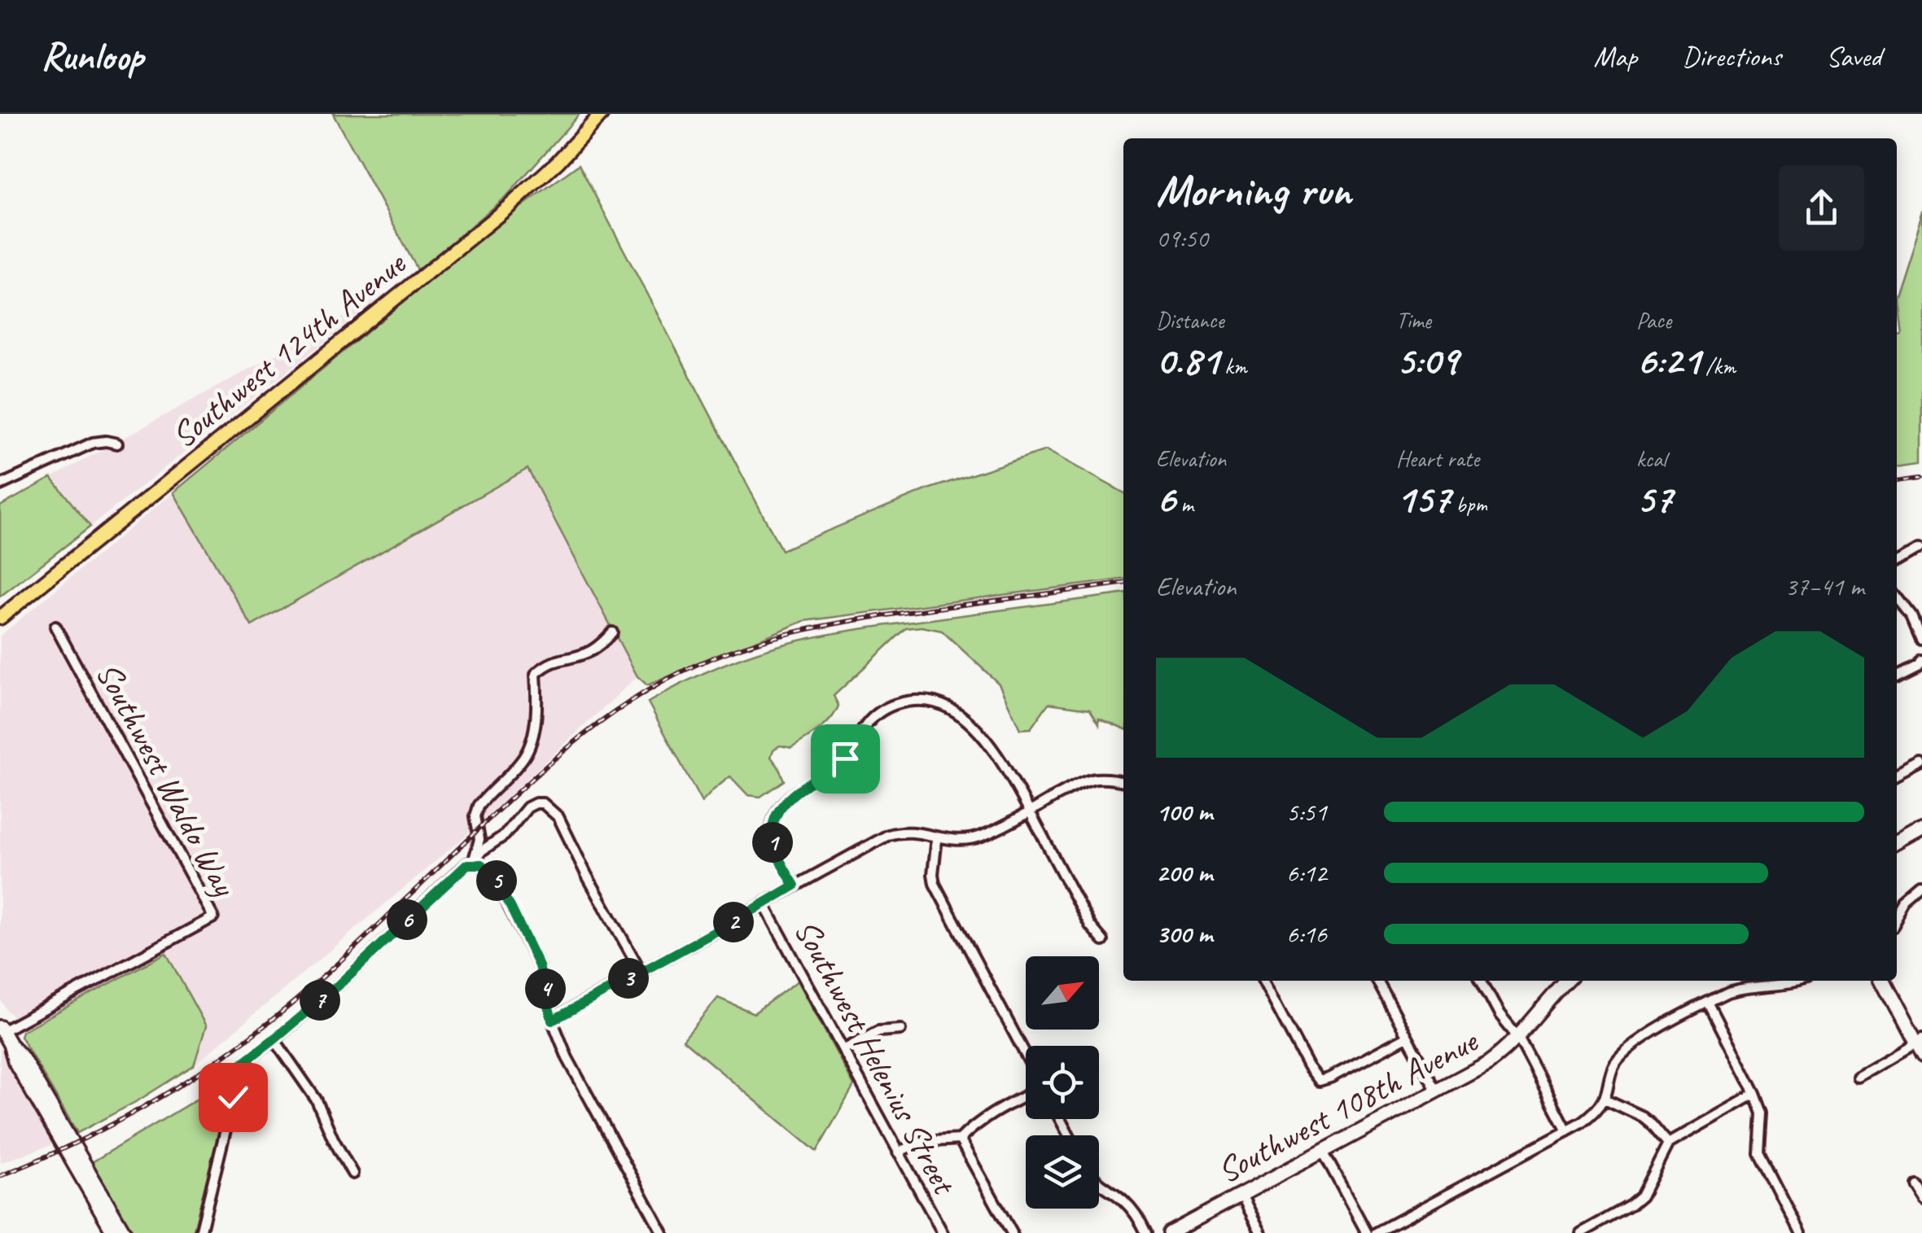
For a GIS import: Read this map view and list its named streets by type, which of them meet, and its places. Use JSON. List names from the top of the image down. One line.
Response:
{"streets":{"main road":["Southwest 124th Avenue"],"street":["Southwest Waldo Way","Southwest Helenius Street","Southwest 108th Avenue"]},"north":"top right","page":{"header":"Runloop","nav":["Map","Directions","Saved"],"heading":["Morning run","09:50"],"stats":[["Distance","0.81 km"],["Time","5:09"],["Pace","6:21 /km"],["Elevation","6 m"],["Heart rate","157 bpm"],["kcal","57"]],"chart":["Elevation","37–41 m"],"list":[{"name":"100 m","note":"5:51"},{"name":"200 m","note":"6:12"},{"name":"300 m","note":"6:16"}],"pins":["1","5","6","2","3","4","7"]}}
